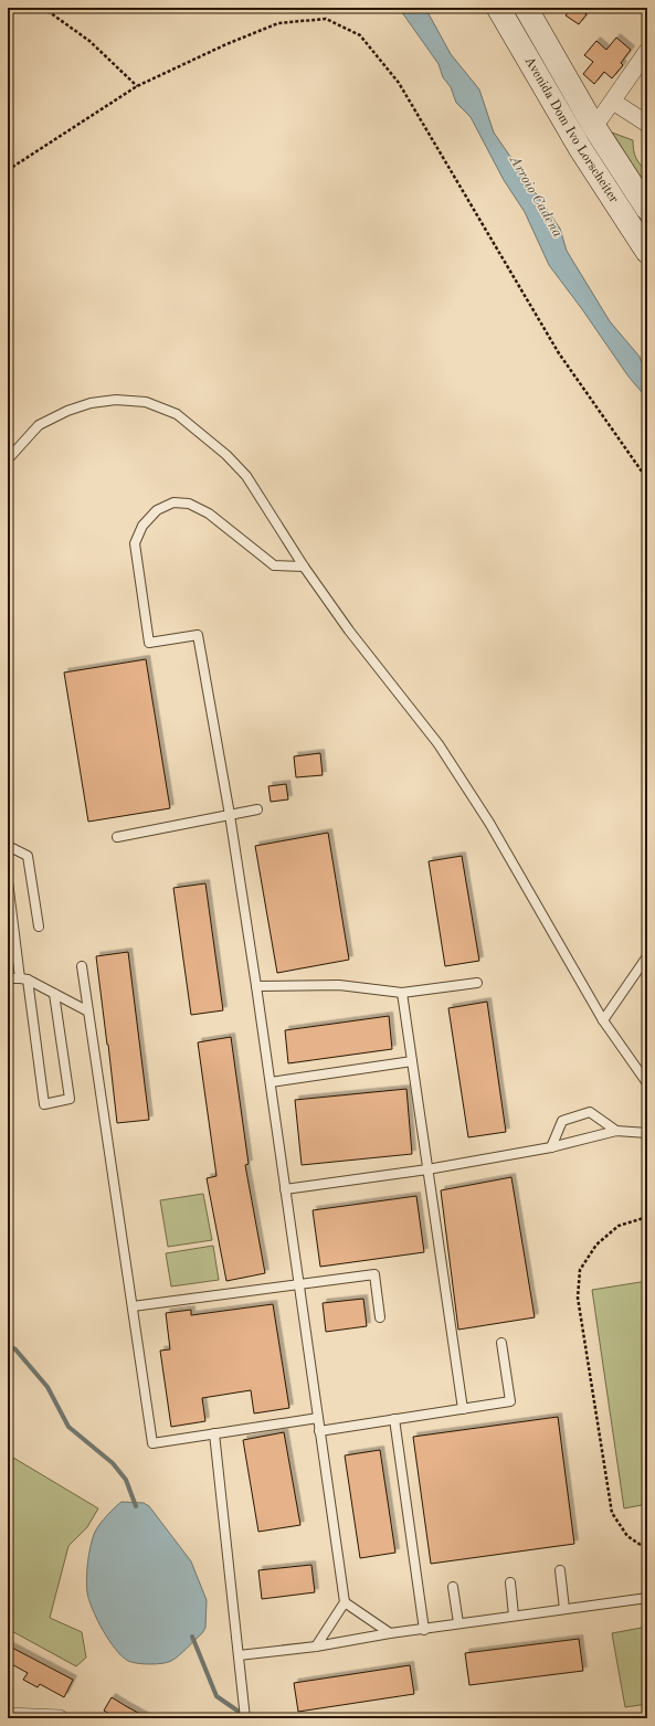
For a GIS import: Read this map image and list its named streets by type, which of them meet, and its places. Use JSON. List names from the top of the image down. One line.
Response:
{"streets":{"main road":["Avenida Dom Ivo Lorscheiter"]},"water":["Arroio Cadena"]}
